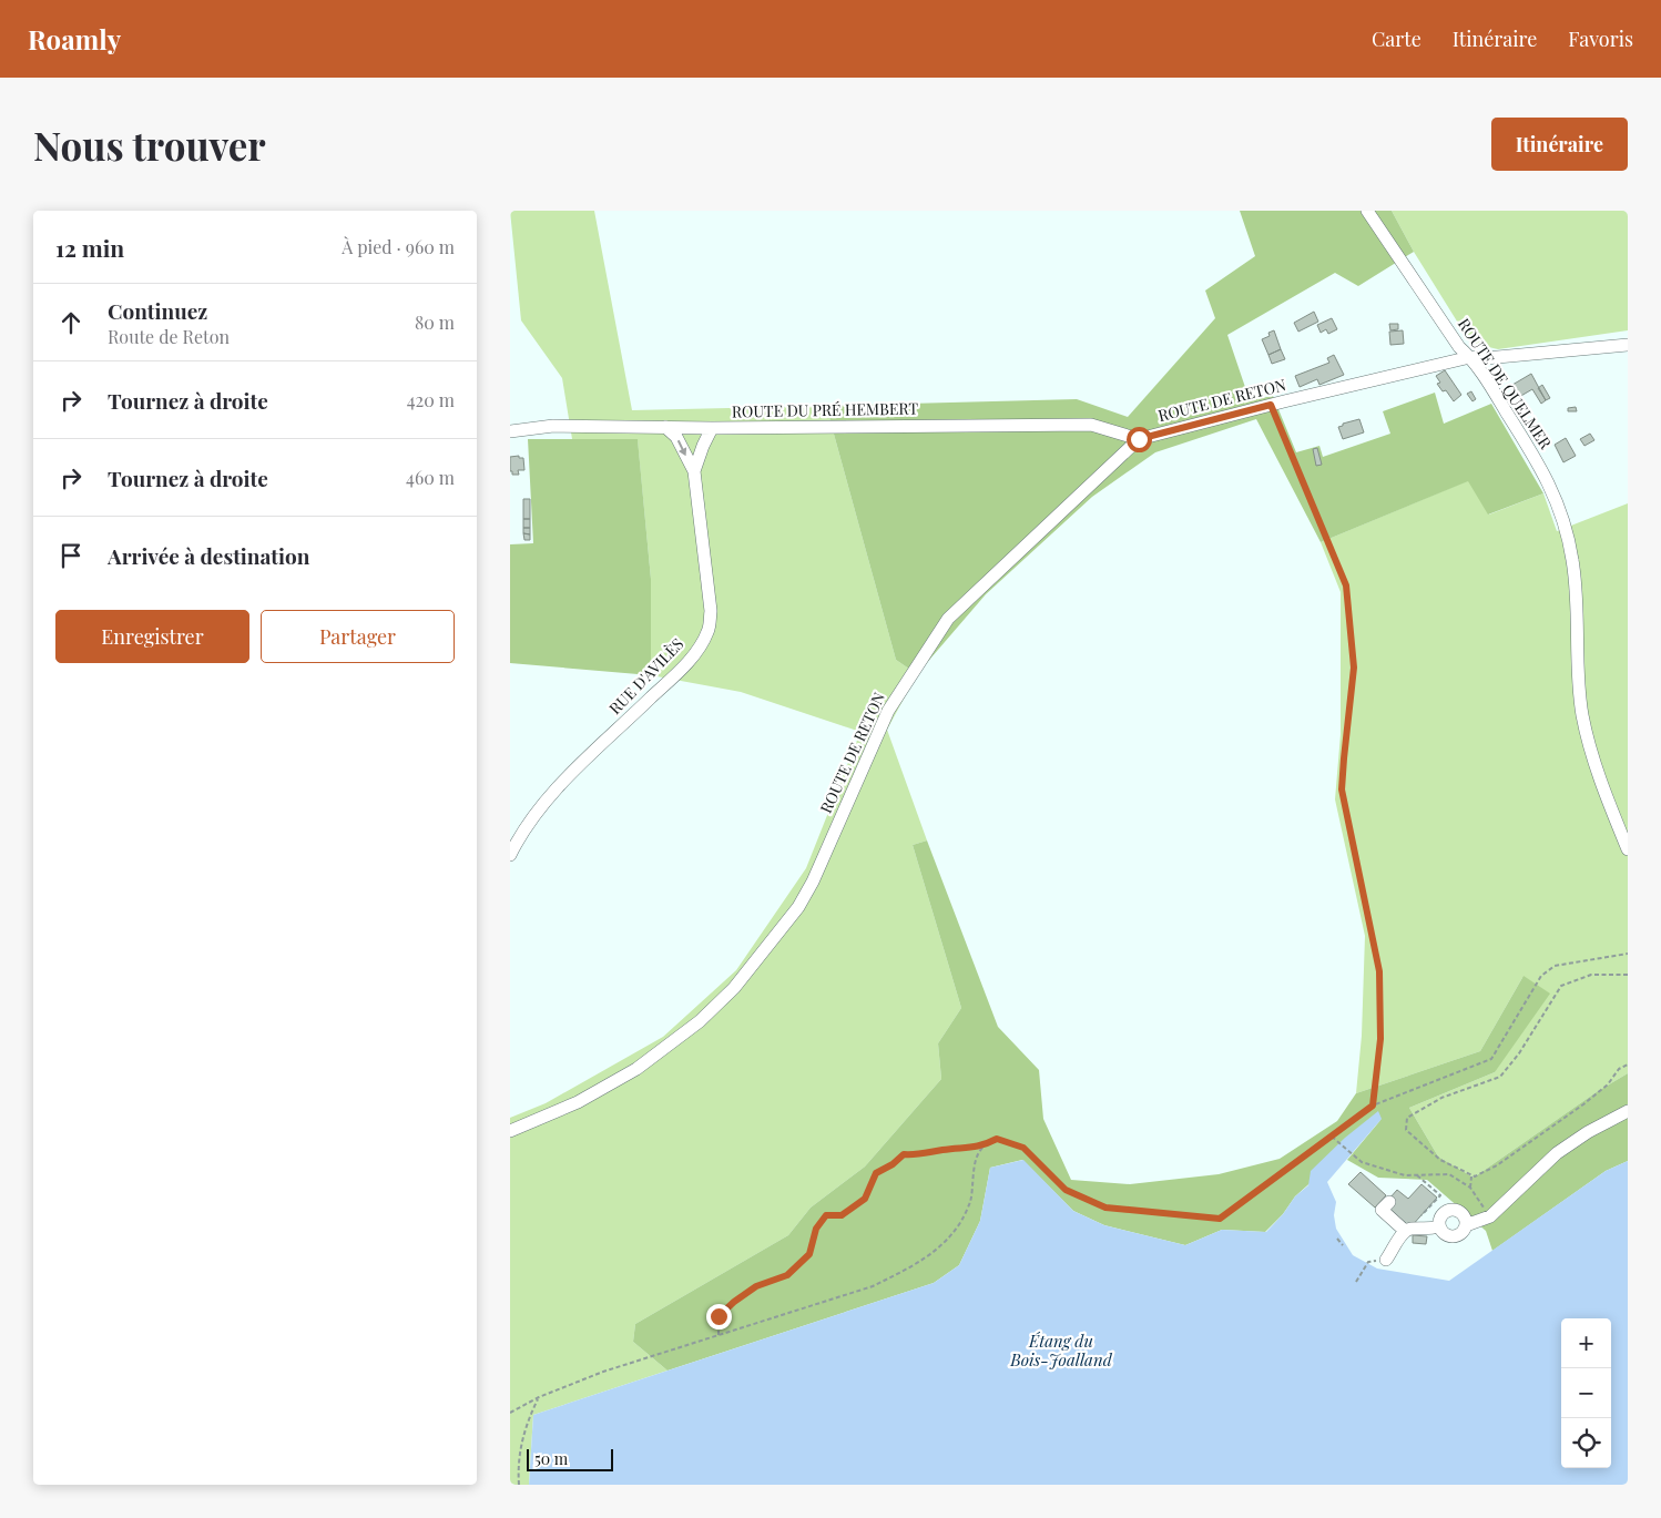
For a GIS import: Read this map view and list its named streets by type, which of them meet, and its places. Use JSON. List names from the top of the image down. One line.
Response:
{"streets":{"street":["ROUTE DE QUELMER","ROUTE DE RETON","ROUTE DU PRÉ HEMBERT","RUE D'AVILÈS"]},"crossings":[["ROUTE DE QUELMER","ROUTE DE RETON"],["ROUTE DE RETON","ROUTE DU PRÉ HEMBERT"],["ROUTE DU PRÉ HEMBERT","RUE D'AVILÈS"]],"water":["Étang du Bois-Joalland"],"scale_bar":"50 m","page":{"header":"Roamly","nav":["Carte","Itinéraire","Favoris"],"buttons":["Itinéraire",["Enregistrer","Partager"]],"title":"Nous trouver","heading":["12 min","À pied · 960 m"],"list":[["Continuez","Route de Reton","80 m"],["Tournez à droite","420 m"],["Tournez à droite","460 m"],"Arrivée à destination"],"map_buttons":["+","−"],"scale":"50 m"}}
